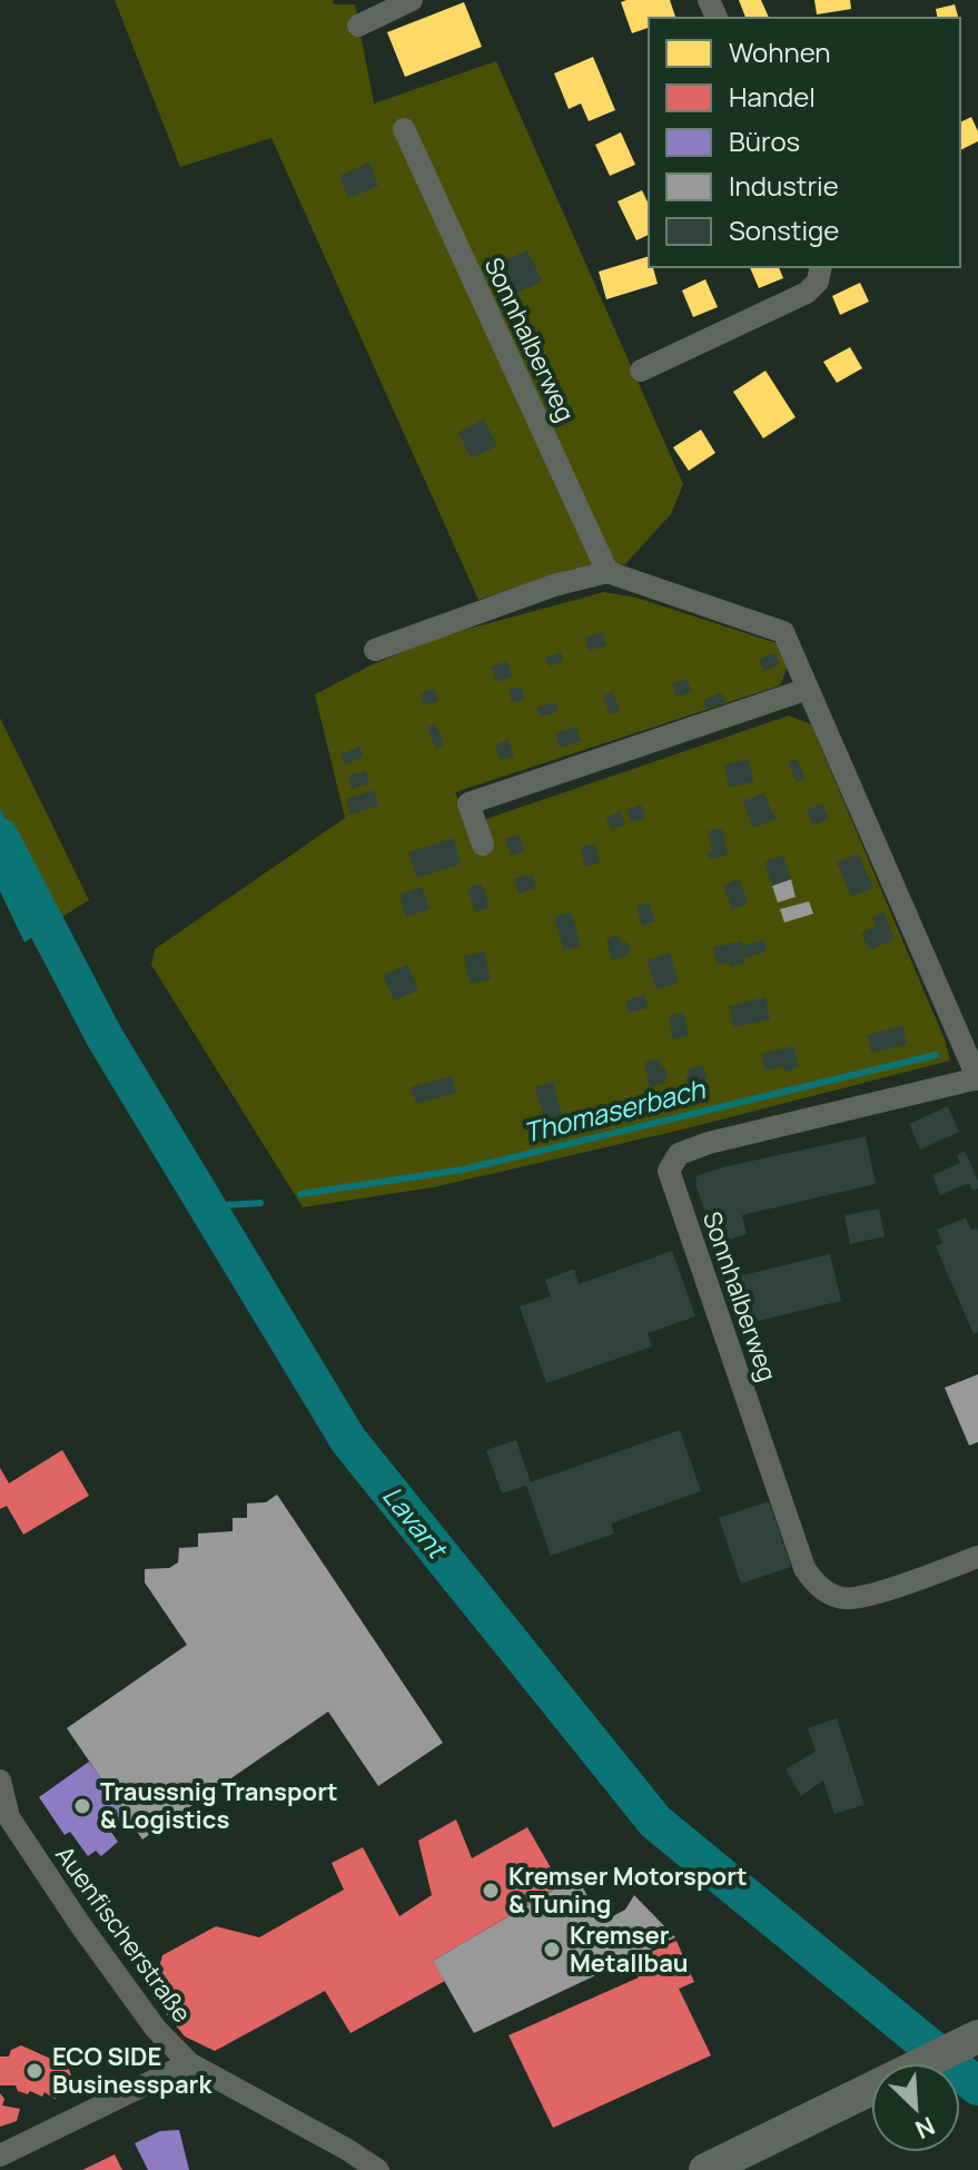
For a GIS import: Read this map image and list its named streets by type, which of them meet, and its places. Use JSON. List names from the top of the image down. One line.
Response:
{"streets":{"street":["Sonnhalberweg","Auenfischerstraße"]},"water":["Thomaserbach","Lavant"],"places":["Traussnig Transport & Logistics","Kremser Motorsport & Tuning","Kremser Metallbau","ECO SIDE Businesspark"],"legend":["Wohnen","Handel","Büros","Industrie","Sonstige"],"north":"bottom right"}
